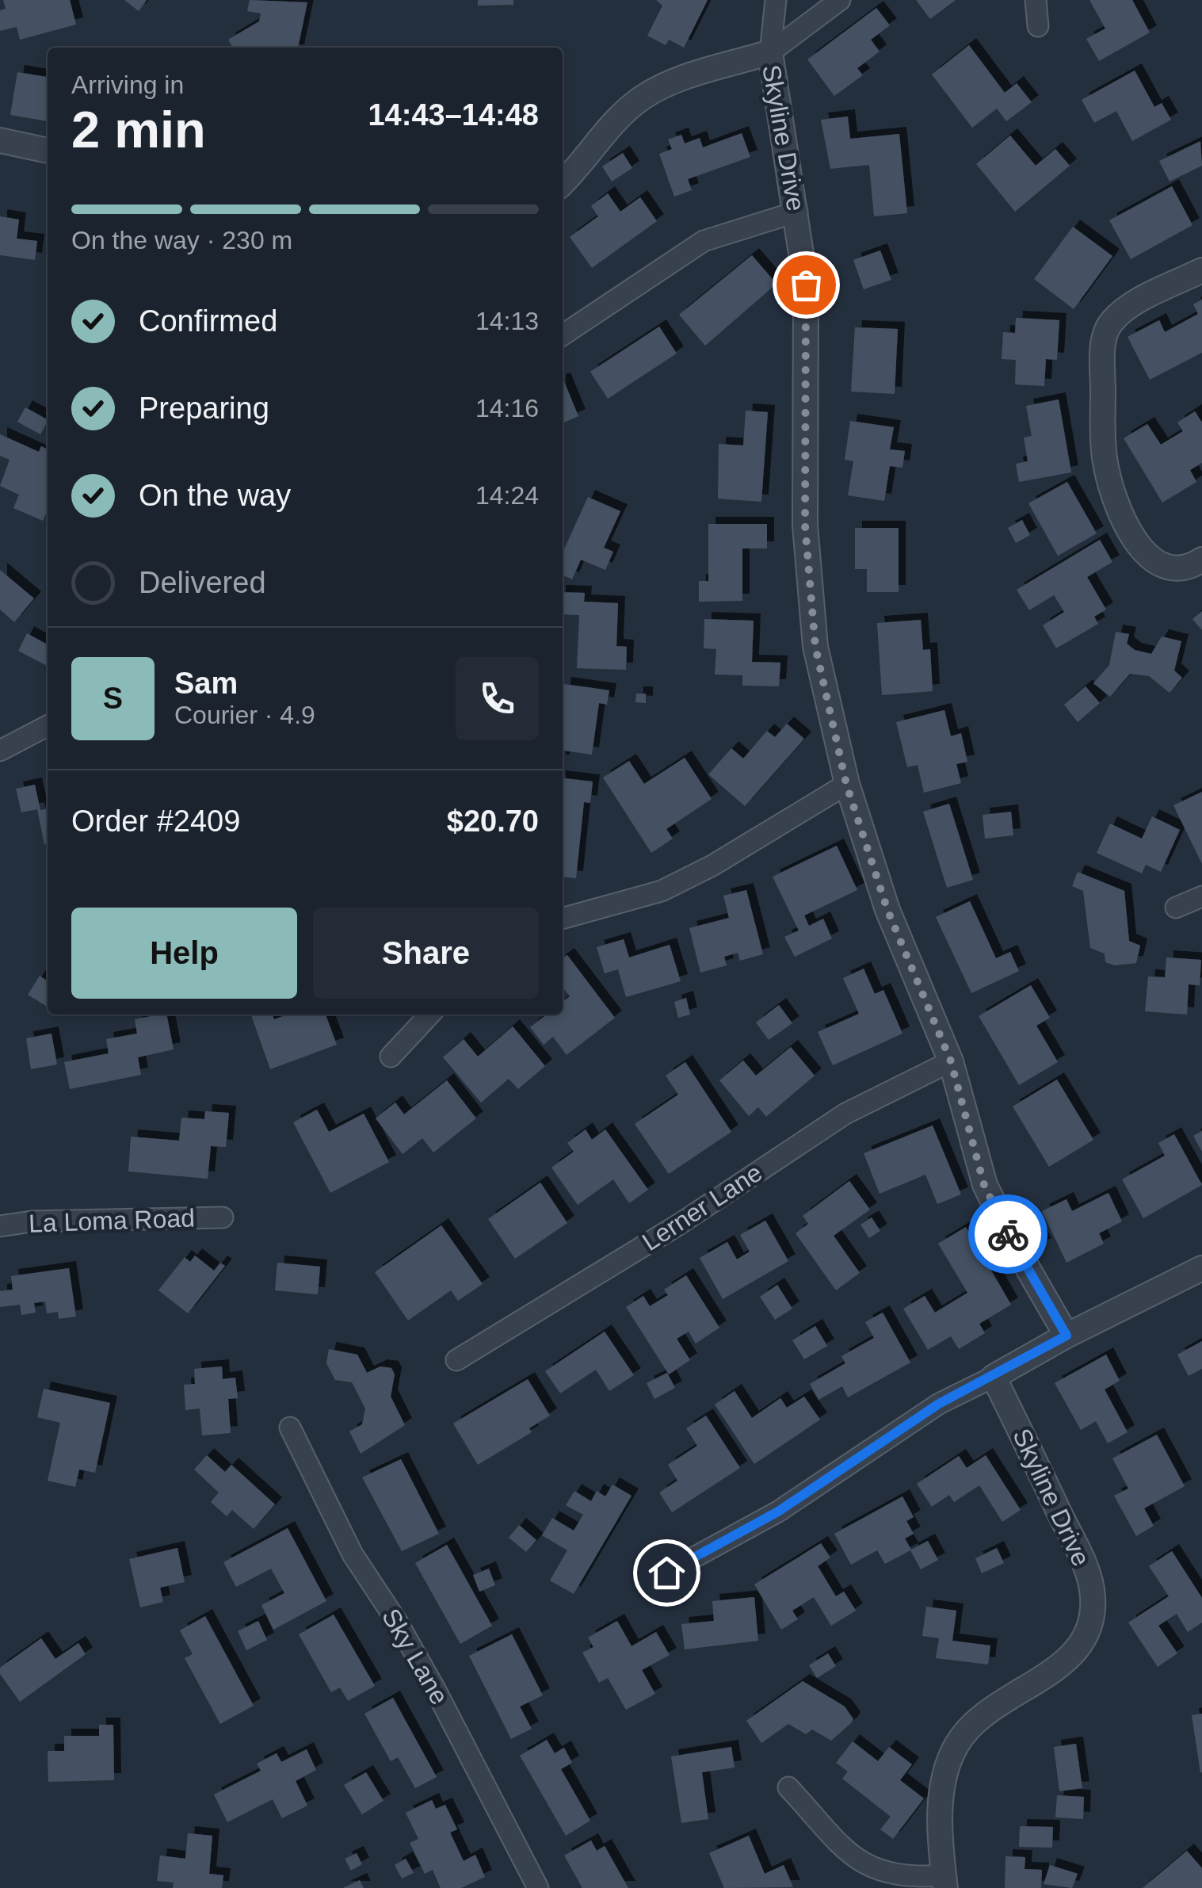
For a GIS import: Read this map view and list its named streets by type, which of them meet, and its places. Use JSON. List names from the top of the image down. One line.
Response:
{"streets":{"street":["Skyline Drive","Lerner Lane","La Loma Road","Sky Lane"]},"crossings":[["Skyline Drive","Lerner Lane"]],"page":{"heading":["2 min","Arriving in","14:43–14:48"],"panel":["Sam","Courier · 4.9","Order #2409","$20.70"],"bar":"On the way · 230 m","list":[["Confirmed","14:13"],["Preparing","14:16"],["On the way","14:24"],"Delivered"],"round":"S","buttons":["Help","Share"]}}
